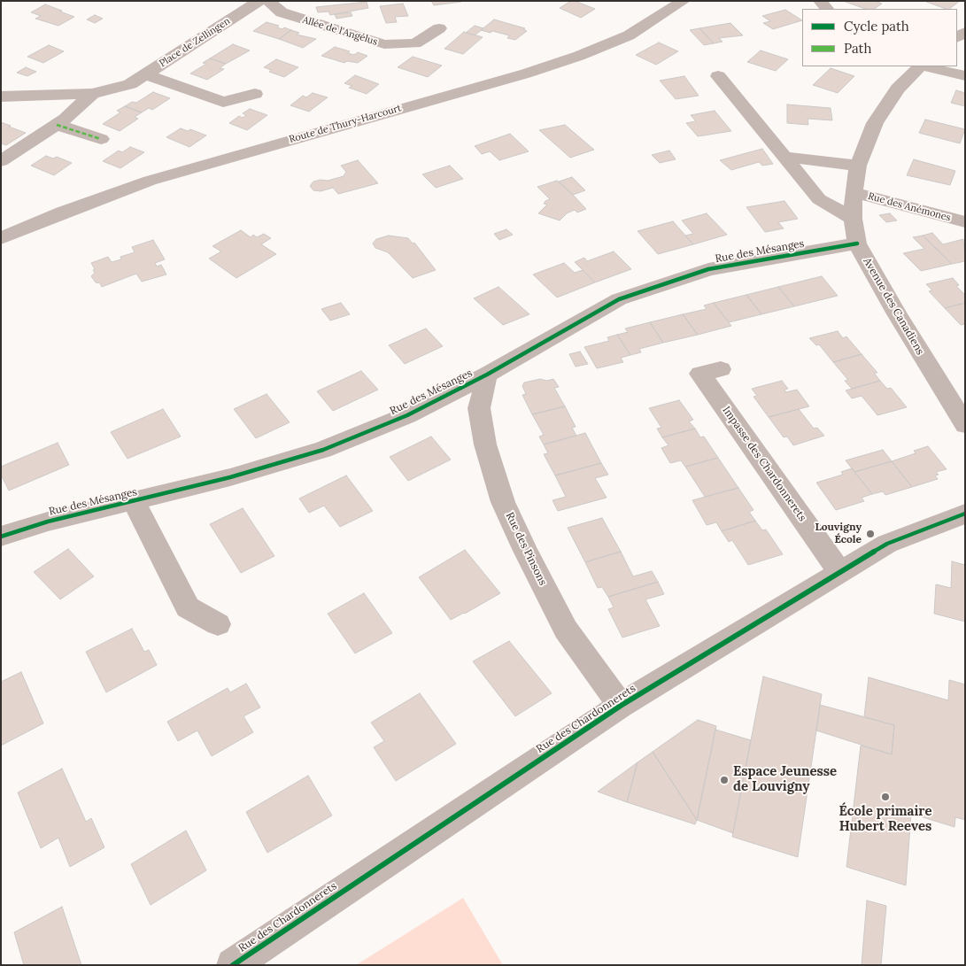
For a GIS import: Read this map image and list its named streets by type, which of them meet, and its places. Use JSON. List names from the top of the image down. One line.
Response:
{"streets":{"street":["Allée de l'Angélus","Place de Zellingen","Route de Thury-Harcourt","Rue des Anémones","Rue des Mésanges","Avenue des Canadiens","Impasse des Chardonnerets","Rue des Pinsons","Rue des Chardonnerets"]},"crossings":[["Rue des Anémones","Avenue des Canadiens"],["Rue des Mésanges","Avenue des Canadiens"],["Rue des Mésanges","Rue des Pinsons"],["Impasse des Chardonnerets","Rue des Chardonnerets"],["Rue des Pinsons","Rue des Chardonnerets"]],"places":["Louvigny École","Espace Jeunesse de Louvigny","École primaire Hubert Reeves"],"legend":["Cycle path","Path"]}
